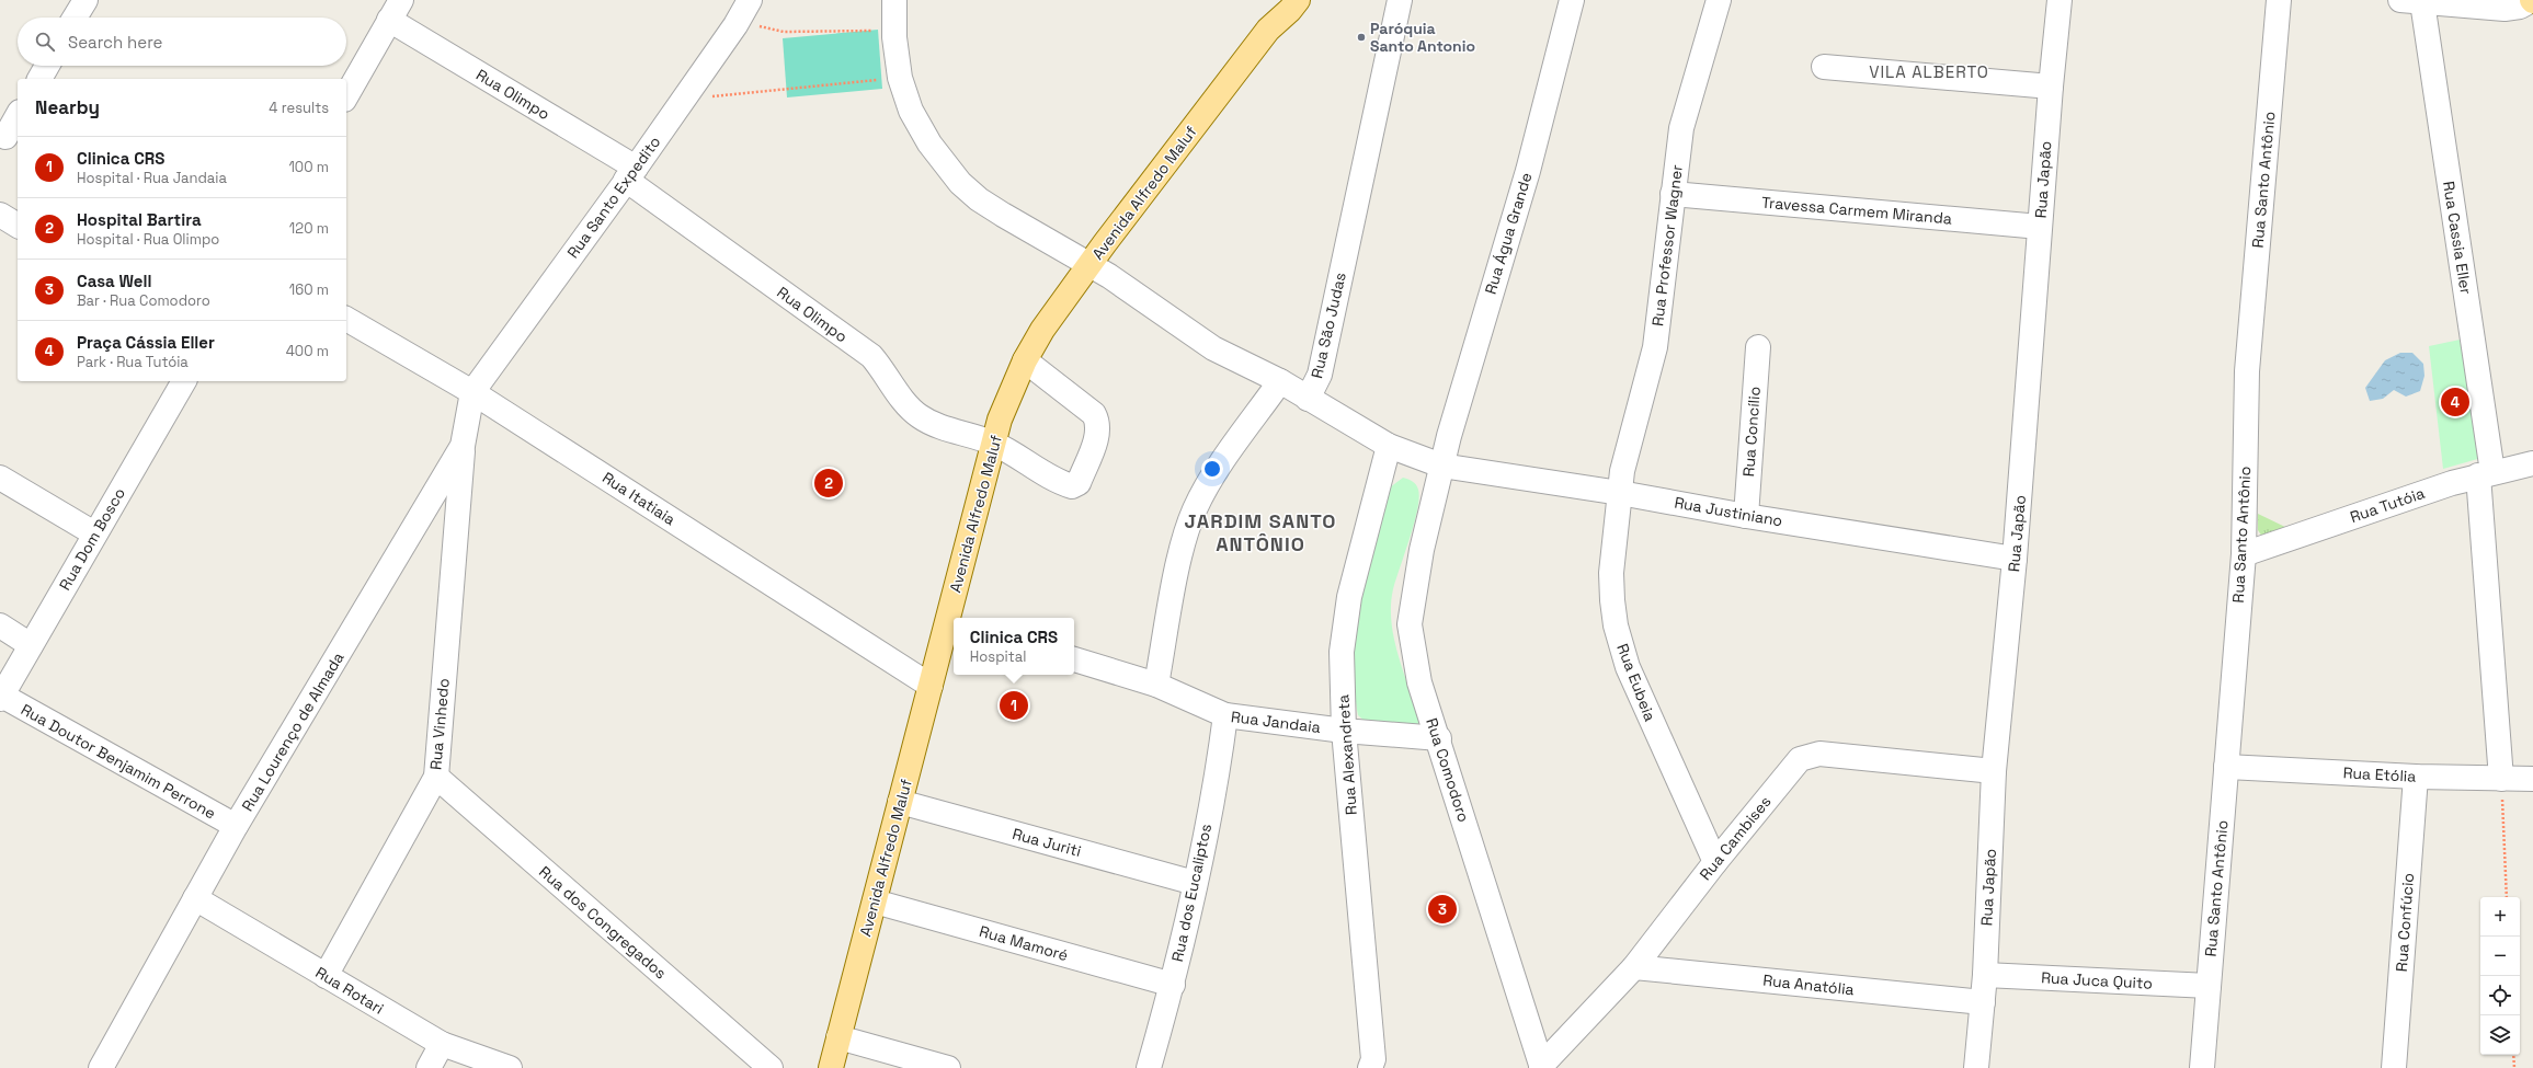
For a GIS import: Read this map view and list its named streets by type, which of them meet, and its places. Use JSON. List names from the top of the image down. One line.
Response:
{"streets":{"main road":["Avenida Alfredo Maluf"],"street":["Rua Olimpo","Rua Japão","Rua Santo Antônio","Rua Santo Expedito","Travessa Carmem Miranda","Rua Água Grande","Rua Cassia Eller","Rua Professor Wagner","Rua São Judas","Rua Concílio","Rua Itatiaia","Rua Tutóia","Rua Justiniano","Rua Dom Bosco","Rua Eubeia","Rua Jandaia","Rua Vinhedo","Rua Lourenço de Almada","Rua Alexandreta","Rua Doutor Benjamim Perrone","Rua Comodoro","Rua Etólia","Rua Cambises","Rua Juriti","Rua dos Eucaliptos","Rua dos Congregados","Rua Confúcio","Rua Mamoré","Rua Juca Quito","Rua Anatólia","Rua Rotari"]},"crossings":[["Rua Olimpo","Avenida Alfredo Maluf"],["Rua Olimpo","Rua Santo Expedito"],["Rua Japão","Travessa Carmem Miranda"],["Rua Japão","Rua Justiniano"],["Rua Japão","Rua Cambises"],["Rua Japão","Rua Juca Quito"],["Rua Japão","Rua Anatólia"],["Rua Santo Antônio","Rua Tutóia"],["Rua Santo Antônio","Rua Etólia"],["Rua Santo Antônio","Rua Juca Quito"],["Avenida Alfredo Maluf","Rua São Judas"],["Avenida Alfredo Maluf","Rua Itatiaia"],["Avenida Alfredo Maluf","Rua Juriti"],["Avenida Alfredo Maluf","Rua Mamoré"],["Rua Santo Expedito","Rua Itatiaia"],["Rua Santo Expedito","Rua Lourenço de Almada"],["Travessa Carmem Miranda","Rua Professor Wagner"],["Rua Água Grande","Rua Justiniano"],["Rua Água Grande","Rua Comodoro"],["Rua Cassia Eller","Rua Tutóia"],["Rua Cassia Eller","Rua Etólia"],["Rua Professor Wagner","Rua Justiniano"],["Rua Professor Wagner","Rua Eubeia"],["Rua São Judas","Rua Justiniano"],["Rua Concílio","Rua Justiniano"],["Rua Itatiaia","Rua Lourenço de Almada"],["Rua Justiniano","Rua Eubeia"],["Rua Justiniano","Rua Alexandreta"],["Rua Justiniano","Rua Comodoro"],["Rua Dom Bosco","Rua Doutor Benjamim Perrone"],["Rua Eubeia","Rua Cambises"],["Rua Jandaia","Rua Alexandreta"],["Rua Jandaia","Rua Comodoro"],["Rua Jandaia","Rua dos Eucaliptos"],["Rua Vinhedo","Rua Lourenço de Almada"],["Rua Vinhedo","Rua dos Congregados"],["Rua Vinhedo","Rua Rotari"],["Rua Lourenço de Almada","Rua Doutor Benjamim Perrone"],["Rua Lourenço de Almada","Rua Rotari"],["Rua Comodoro","Rua Cambises"],["Rua Etólia","Rua Confúcio"],["Rua Cambises","Rua Anatólia"],["Rua Juriti","Rua dos Eucaliptos"],["Rua dos Eucaliptos","Rua Mamoré"]],"districts":["VILA ALBERTO","JARDIM SANTO ANTÔNIO"],"places":["Paróquia Santo Antonio"],"page":{"search":"Search here","heading":["Nearby","4 results"],"list":[{"mark":"1","name":"Clinica CRS","note":"Hospital · Rua Jandaia","value":"100 m"},{"mark":"2","name":"Hospital Bartira","note":"Hospital · Rua Olimpo","value":"120 m"},{"mark":"3","name":"Casa Well","note":"Bar · Rua Comodoro","value":"160 m"},{"mark":"4","name":"Praça Cássia Eller","note":"Park · Rua Tutóia","value":"400 m"}],"pins":["4","2","1","3"],"popup":["Clinica CRS","Hospital"],"map_buttons":["+","−"]}}
